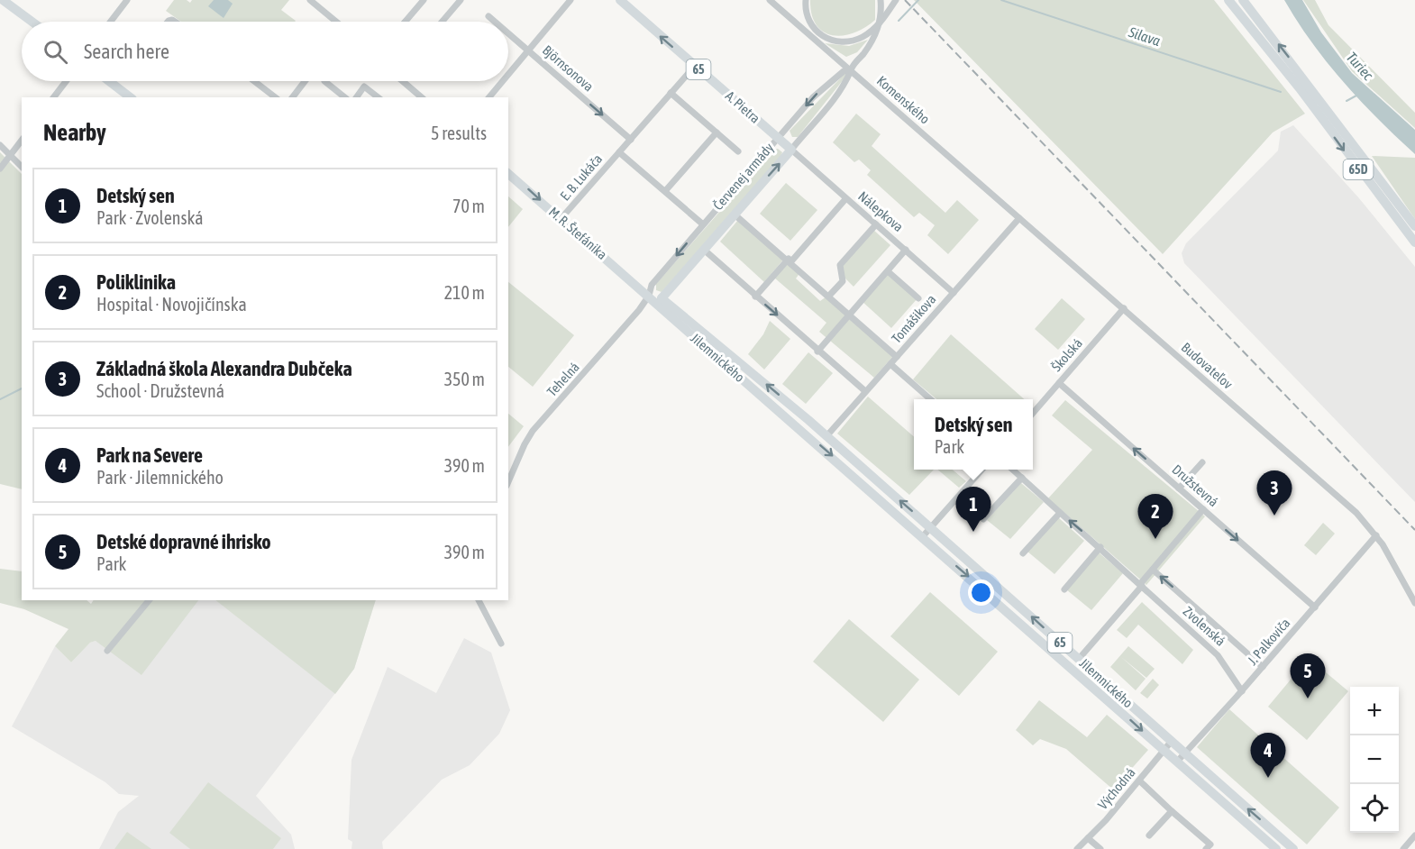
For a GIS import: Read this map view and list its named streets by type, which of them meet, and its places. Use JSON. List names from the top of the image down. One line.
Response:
{"streets":{"main road":["65","A. Pietra","65D","Červenej armády","M. R. Štefánika","Jilemnického"],"street":["Björnsonova","Komenského","E. B. Lukáča","Nálepkova","Tomášikova","Školská","Budovateľov","Tehelná","Družstevná","Zvolenská","J. Palkoviča","Východná"]},"crossings":[["Björnsonova","E. B. Lukáča"],["Komenského","Červenej armády"],["Komenského","Tomášikova"],["Komenského","Budovateľov"],["A. Pietra","Červenej armády"],["A. Pietra","E. B. Lukáča"],["A. Pietra","Nálepkova"],["Červenej armády","E. B. Lukáča"],["Červenej armády","Nálepkova"],["Červenej armády","M. R. Štefánika"],["Červenej armády","Jilemnického"],["Červenej armády","Tehelná"],["E. B. Lukáča","M. R. Štefánika"],["Nálepkova","Tomášikova"],["M. R. Štefánika","Jilemnického"],["M. R. Štefánika","Tehelná"],["Tomášikova","Jilemnického"],["Tomášikova","Budovateľov"],["Školská","Budovateľov"],["Školská","Družstevná"],["Jilemnického","Tehelná"],["Jilemnického","J. Palkoviča"],["Jilemnického","Východná"],["Budovateľov","J. Palkoviča"],["Družstevná","J. Palkoviča"],["Zvolenská","J. Palkoviča"]],"one_way":["Björnsonova","A. Pietra","M. R. Štefánika"],"water":["Silava","Turiec"],"page":{"search":"Search here","heading":["Nearby","5 results"],"list":[{"mark":"1","name":"Detský sen","note":"Park · Zvolenská","value":"70 m"},{"mark":"2","name":"Poliklinika","note":"Hospital · Novojičínska","value":"210 m"},{"mark":"3","name":"Základná škola Alexandra Dubčeka","note":"School · Družstevná","value":"350 m"},{"mark":"4","name":"Park na Severe","note":"Park · Jilemnického","value":"390 m"},{"mark":"5","name":"Detské dopravné ihrisko","note":"Park","value":"390 m"}],"popup":["Detský sen","Park"],"pins":["3","1","2","5","4"],"map_buttons":["+","−"]}}
